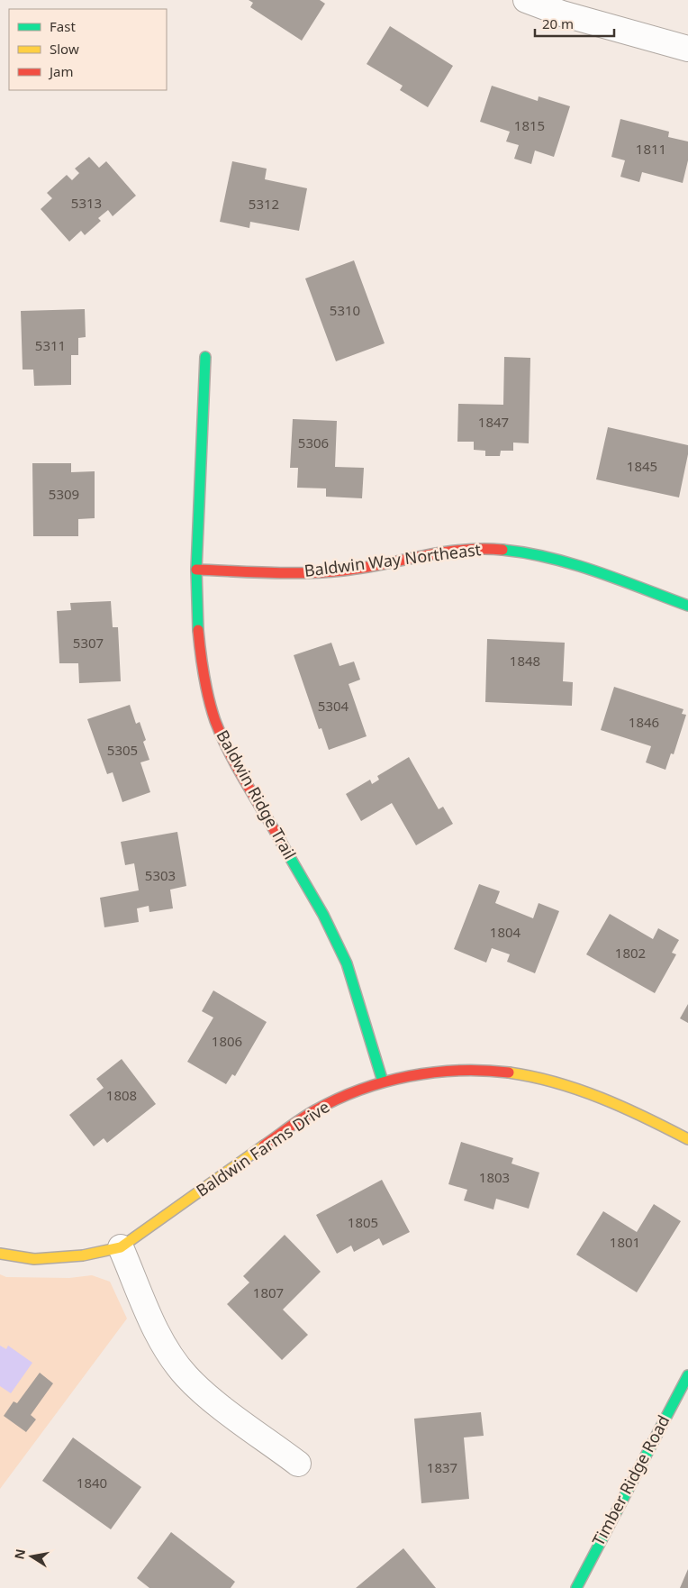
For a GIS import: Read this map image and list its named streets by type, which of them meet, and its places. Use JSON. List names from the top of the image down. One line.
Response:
{"streets":{"street":["Baldwin Way Northeast","Baldwin Ridge Trail","Baldwin Farms Drive","Timber Ridge Road"]},"crossings":[["Baldwin Way Northeast","Baldwin Ridge Trail"],["Baldwin Ridge Trail","Baldwin Farms Drive"]],"house_numbers":["1815","1811","5313","5312","5310","5311","1847","5306","1845","5309","5307","1848","5304","1846","5305","5303","1804","1802","1806","1808","1803","1805","1801","1807","1837","1840"],"legend":["Fast","Slow","Jam"],"scale_bar":"20 m","north":"left"}
